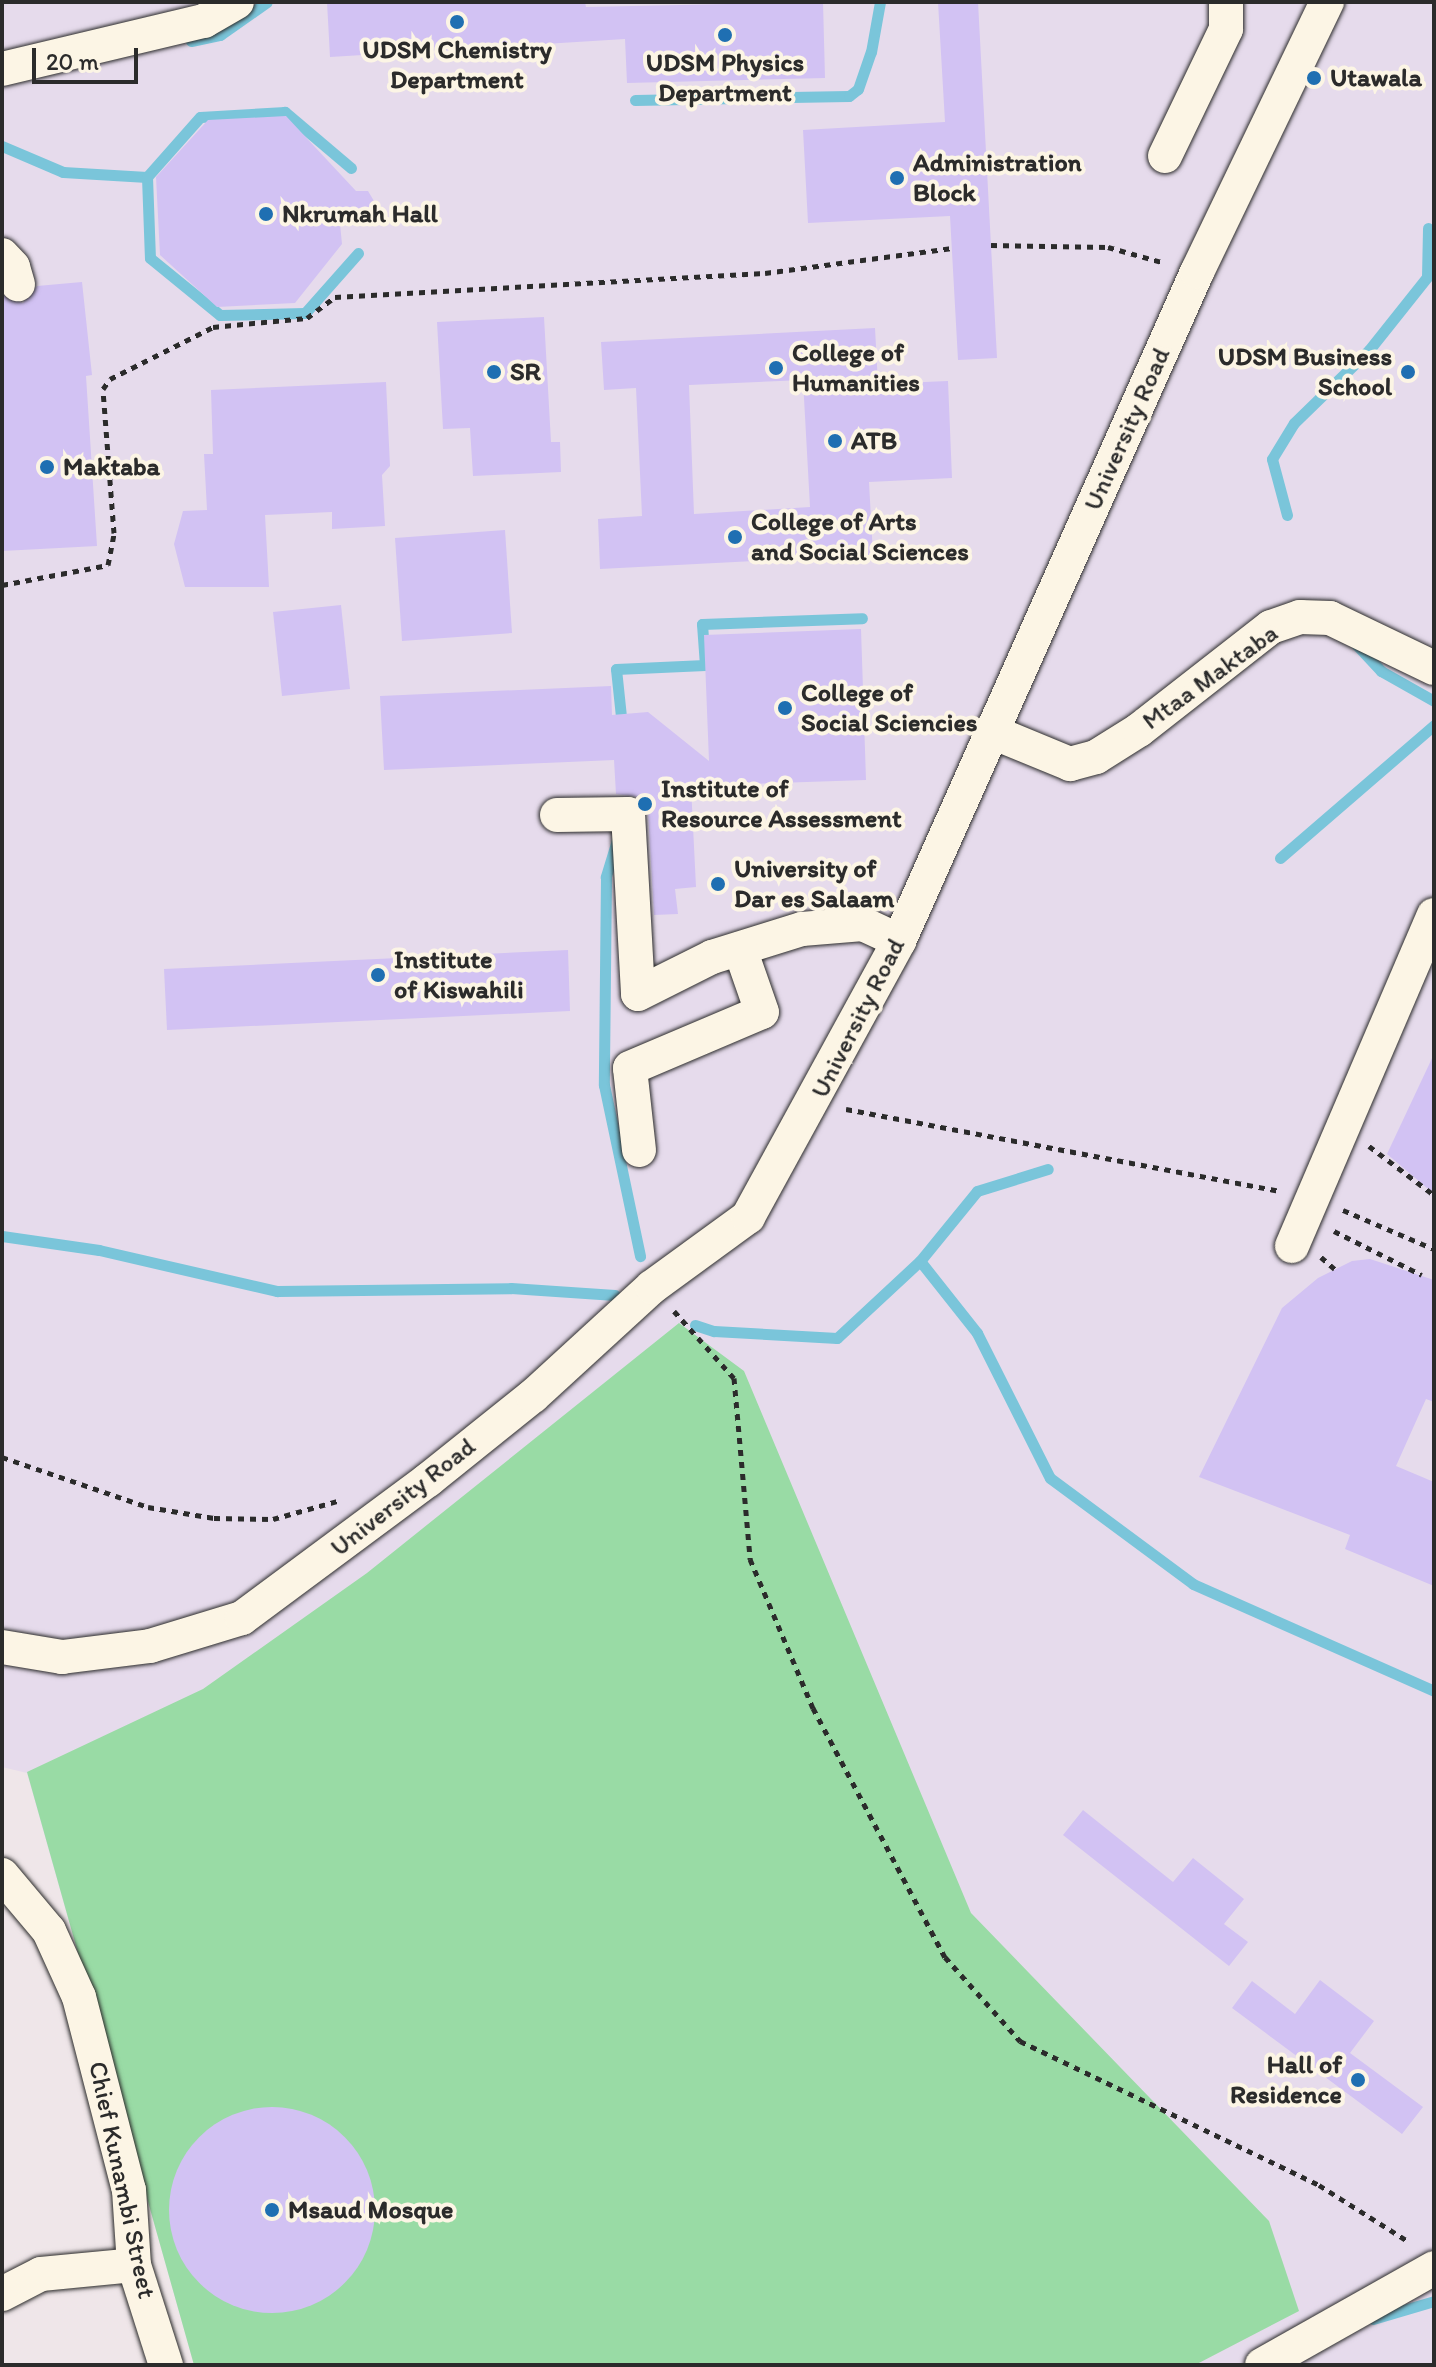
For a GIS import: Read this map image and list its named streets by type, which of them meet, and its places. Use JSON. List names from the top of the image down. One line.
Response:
{"streets":{"street":["University Road","Mtaa Maktaba","Chief Kunambi Street"]},"crossings":[["University Road","Mtaa Maktaba"]],"places":["UDSM Chemistry Department","UDSM Physics Department","Utawala","Administration Block","Nkrumah Hall","College of Humanities","SR","UDSM Business School","ATB","Maktaba","College of Arts and Social Sciences","College of Social Sciencies","Institute of Resource Assessment","University of Dar es Salaam","Institute of Kiswahili","Hall of Residence","Msaud Mosque"],"scale_bar":"20 m"}
